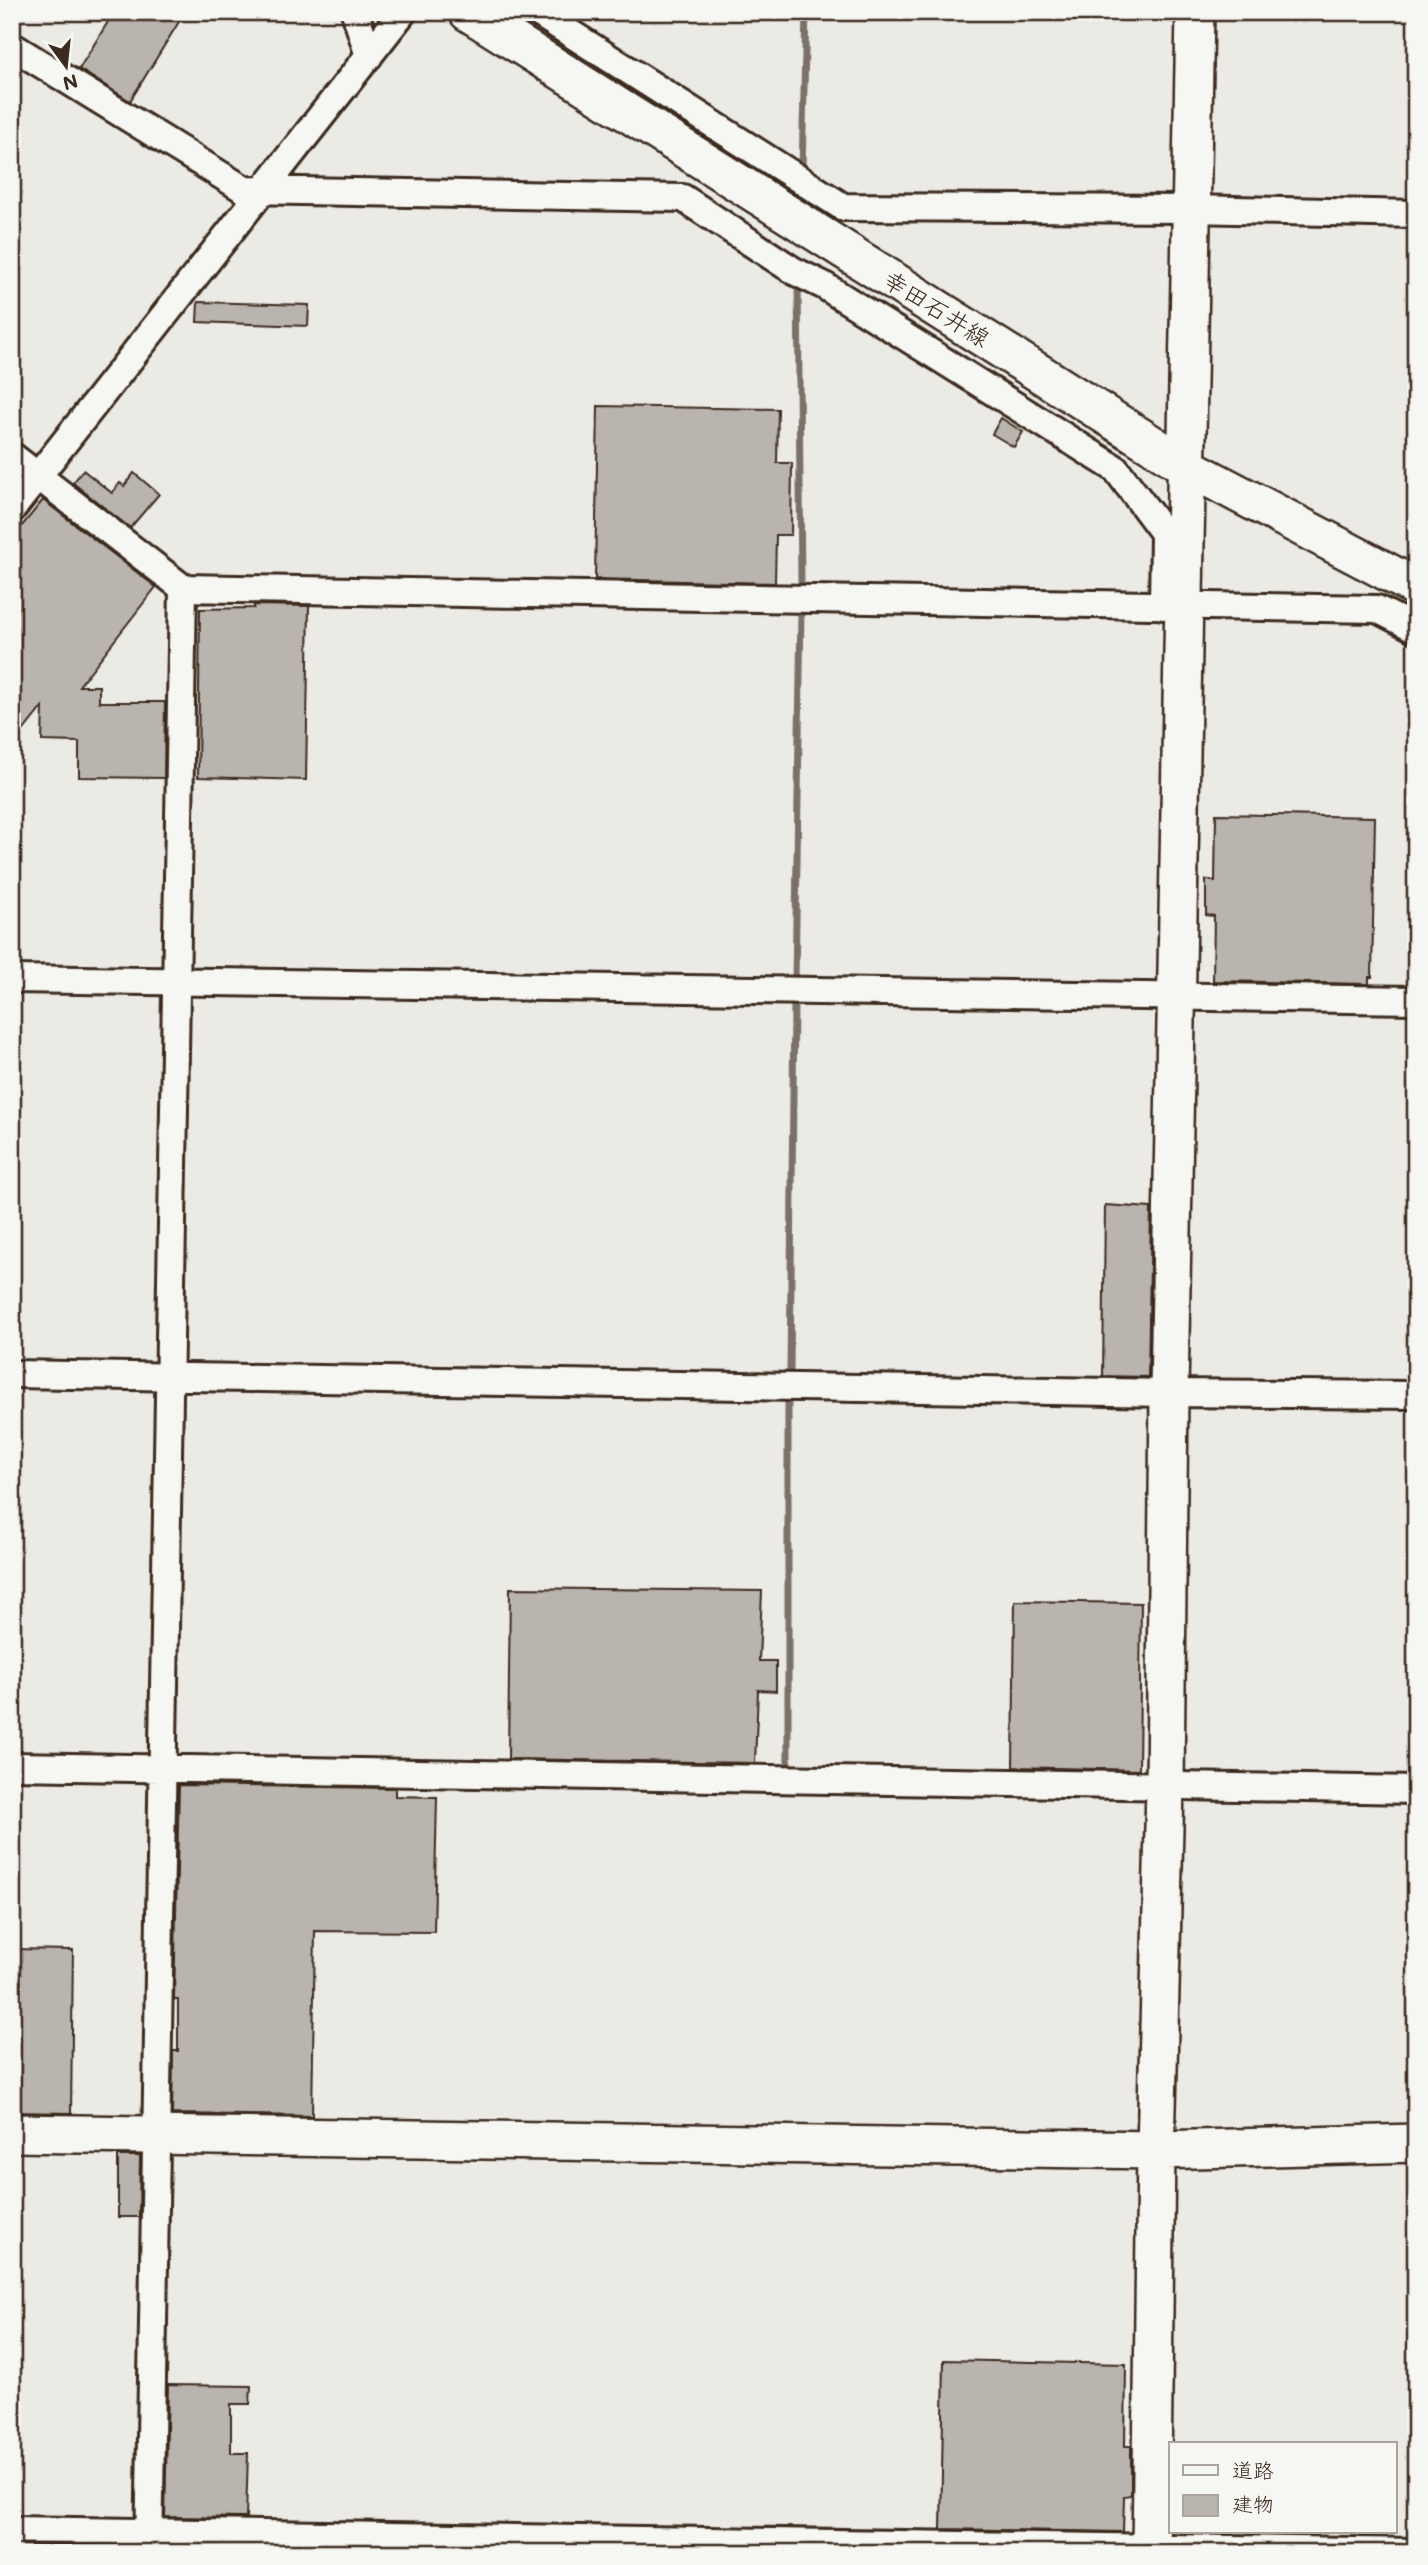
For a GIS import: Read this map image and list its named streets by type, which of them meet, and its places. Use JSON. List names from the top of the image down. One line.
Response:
{"streets":{"street":["幸田石井線"]},"legend":["道路","建物"],"north":"bottom"}
